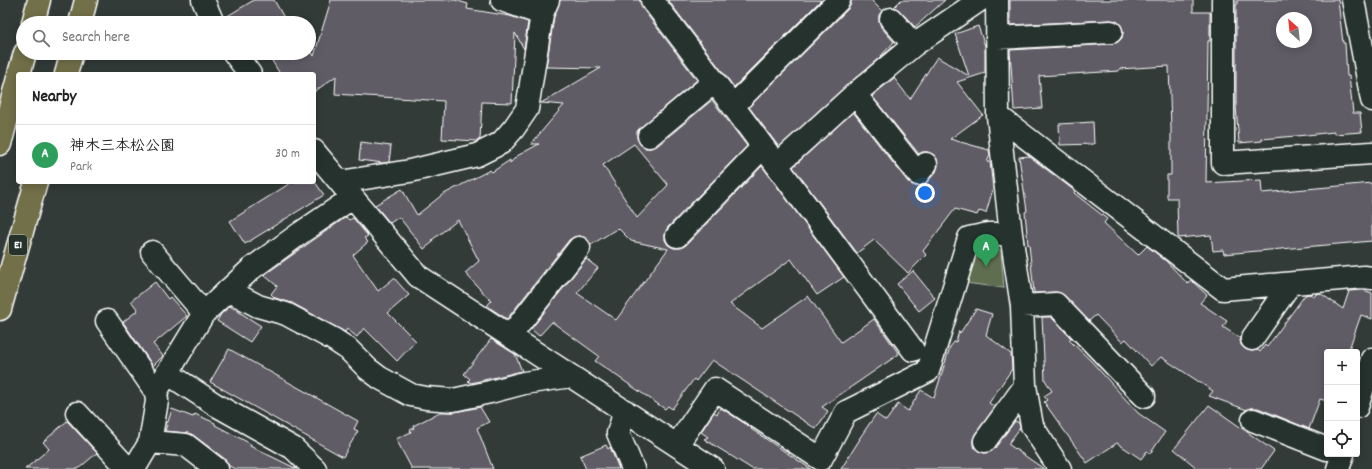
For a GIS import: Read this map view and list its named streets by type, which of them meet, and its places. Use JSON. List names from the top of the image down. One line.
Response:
{"streets":{"highway":["E1"]},"north":"top left","page":{"search":"Search here","heading":"Nearby","list":[{"mark":"A","name":"神木三本松公園","note":"Park","value":"30 m"}],"pins":"A","map_buttons":["+","−"]}}
